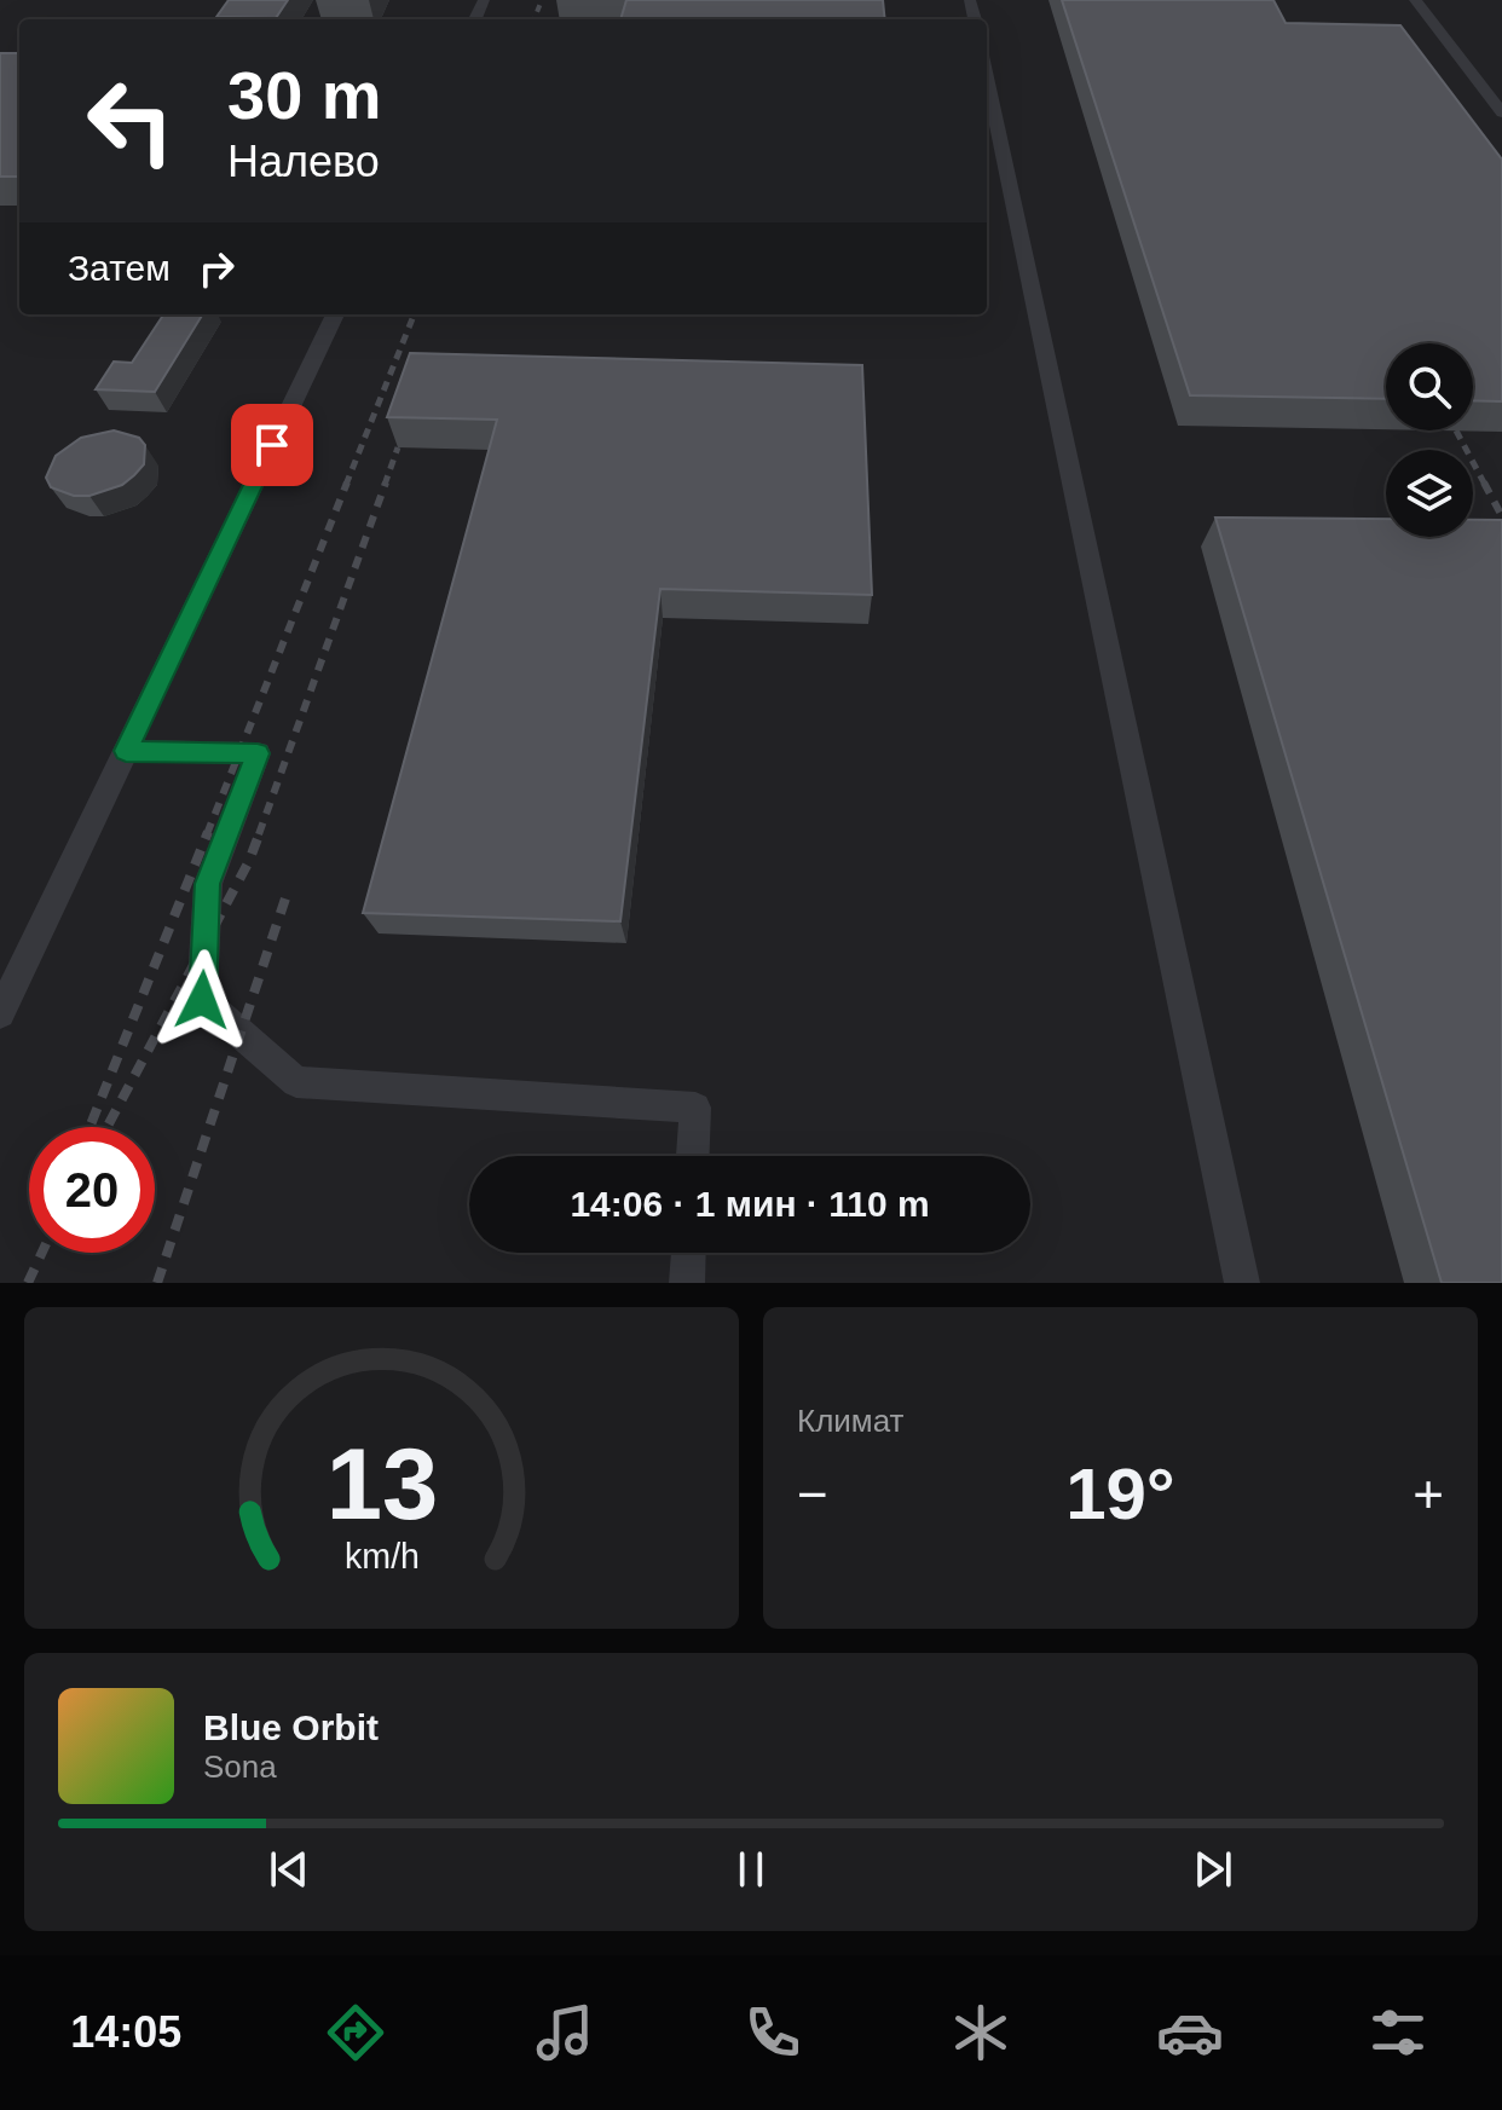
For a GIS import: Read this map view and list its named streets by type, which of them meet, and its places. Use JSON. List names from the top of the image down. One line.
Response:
{"page":{"turn":["30 m","Налево"],"then":"Затем","limit":"20","trip":"14:06 · 1 мин · 110 m","tile":"Климат","heat":["−","19°","+"],"song":["Blue Orbit","Sona"],"tabs":"14:05","gauge":["13","km/h"]}}
